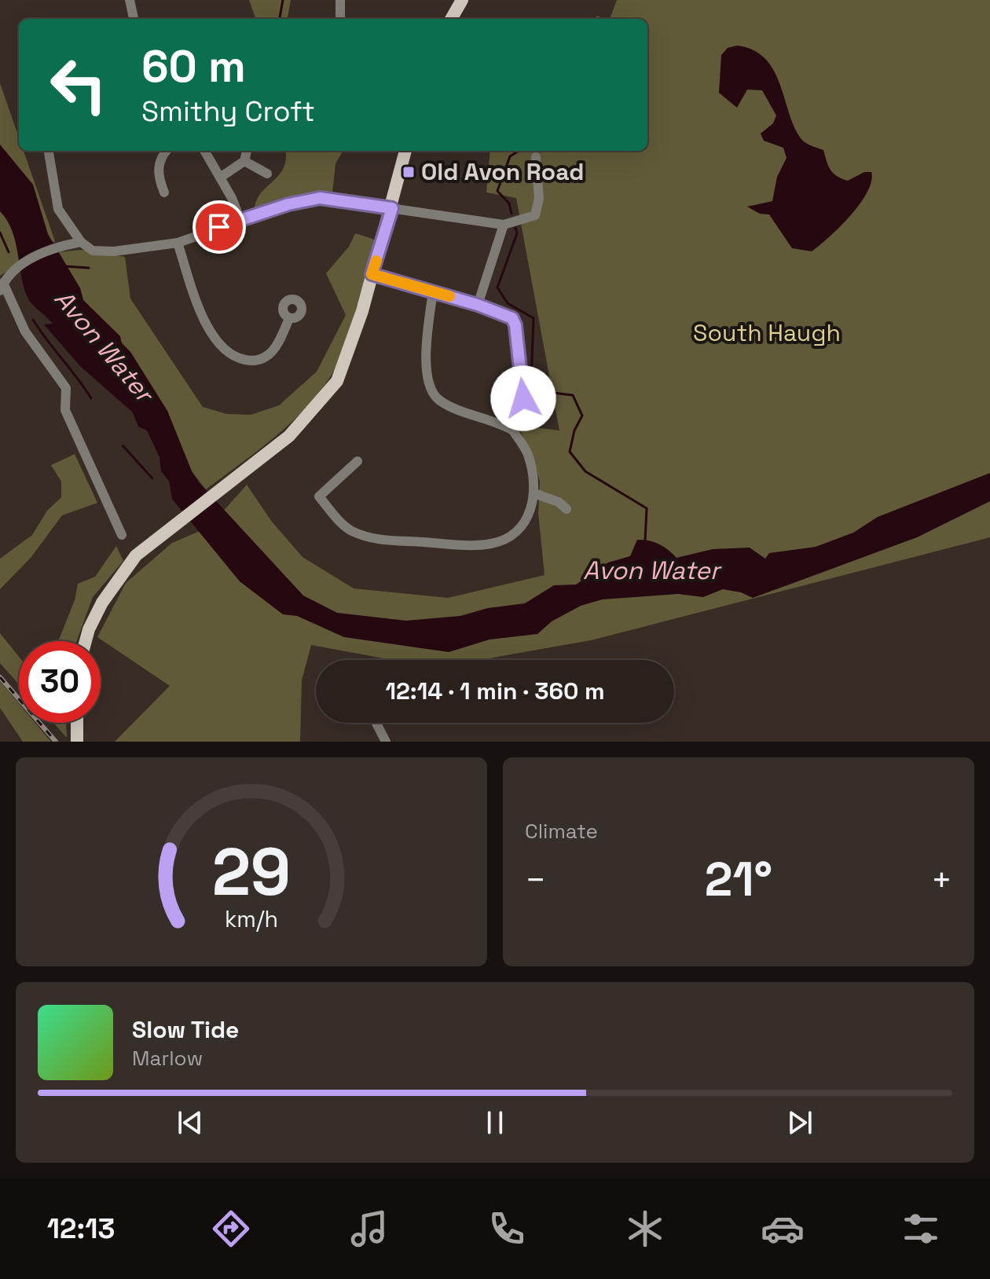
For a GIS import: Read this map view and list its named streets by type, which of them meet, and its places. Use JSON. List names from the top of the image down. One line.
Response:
{"water":["Avon Water"],"parks":["South Haugh"],"places":{"transit":["Old Avon Road"]},"page":{"turn":["60 m","Smithy Croft"],"limit":"30","trip":"12:14 · 1 min · 360 m","tile":"Climate","heat":["−","21°","+"],"song":["Slow Tide","Marlow"],"tabs":"12:13","gauge":["29","km/h"]}}
